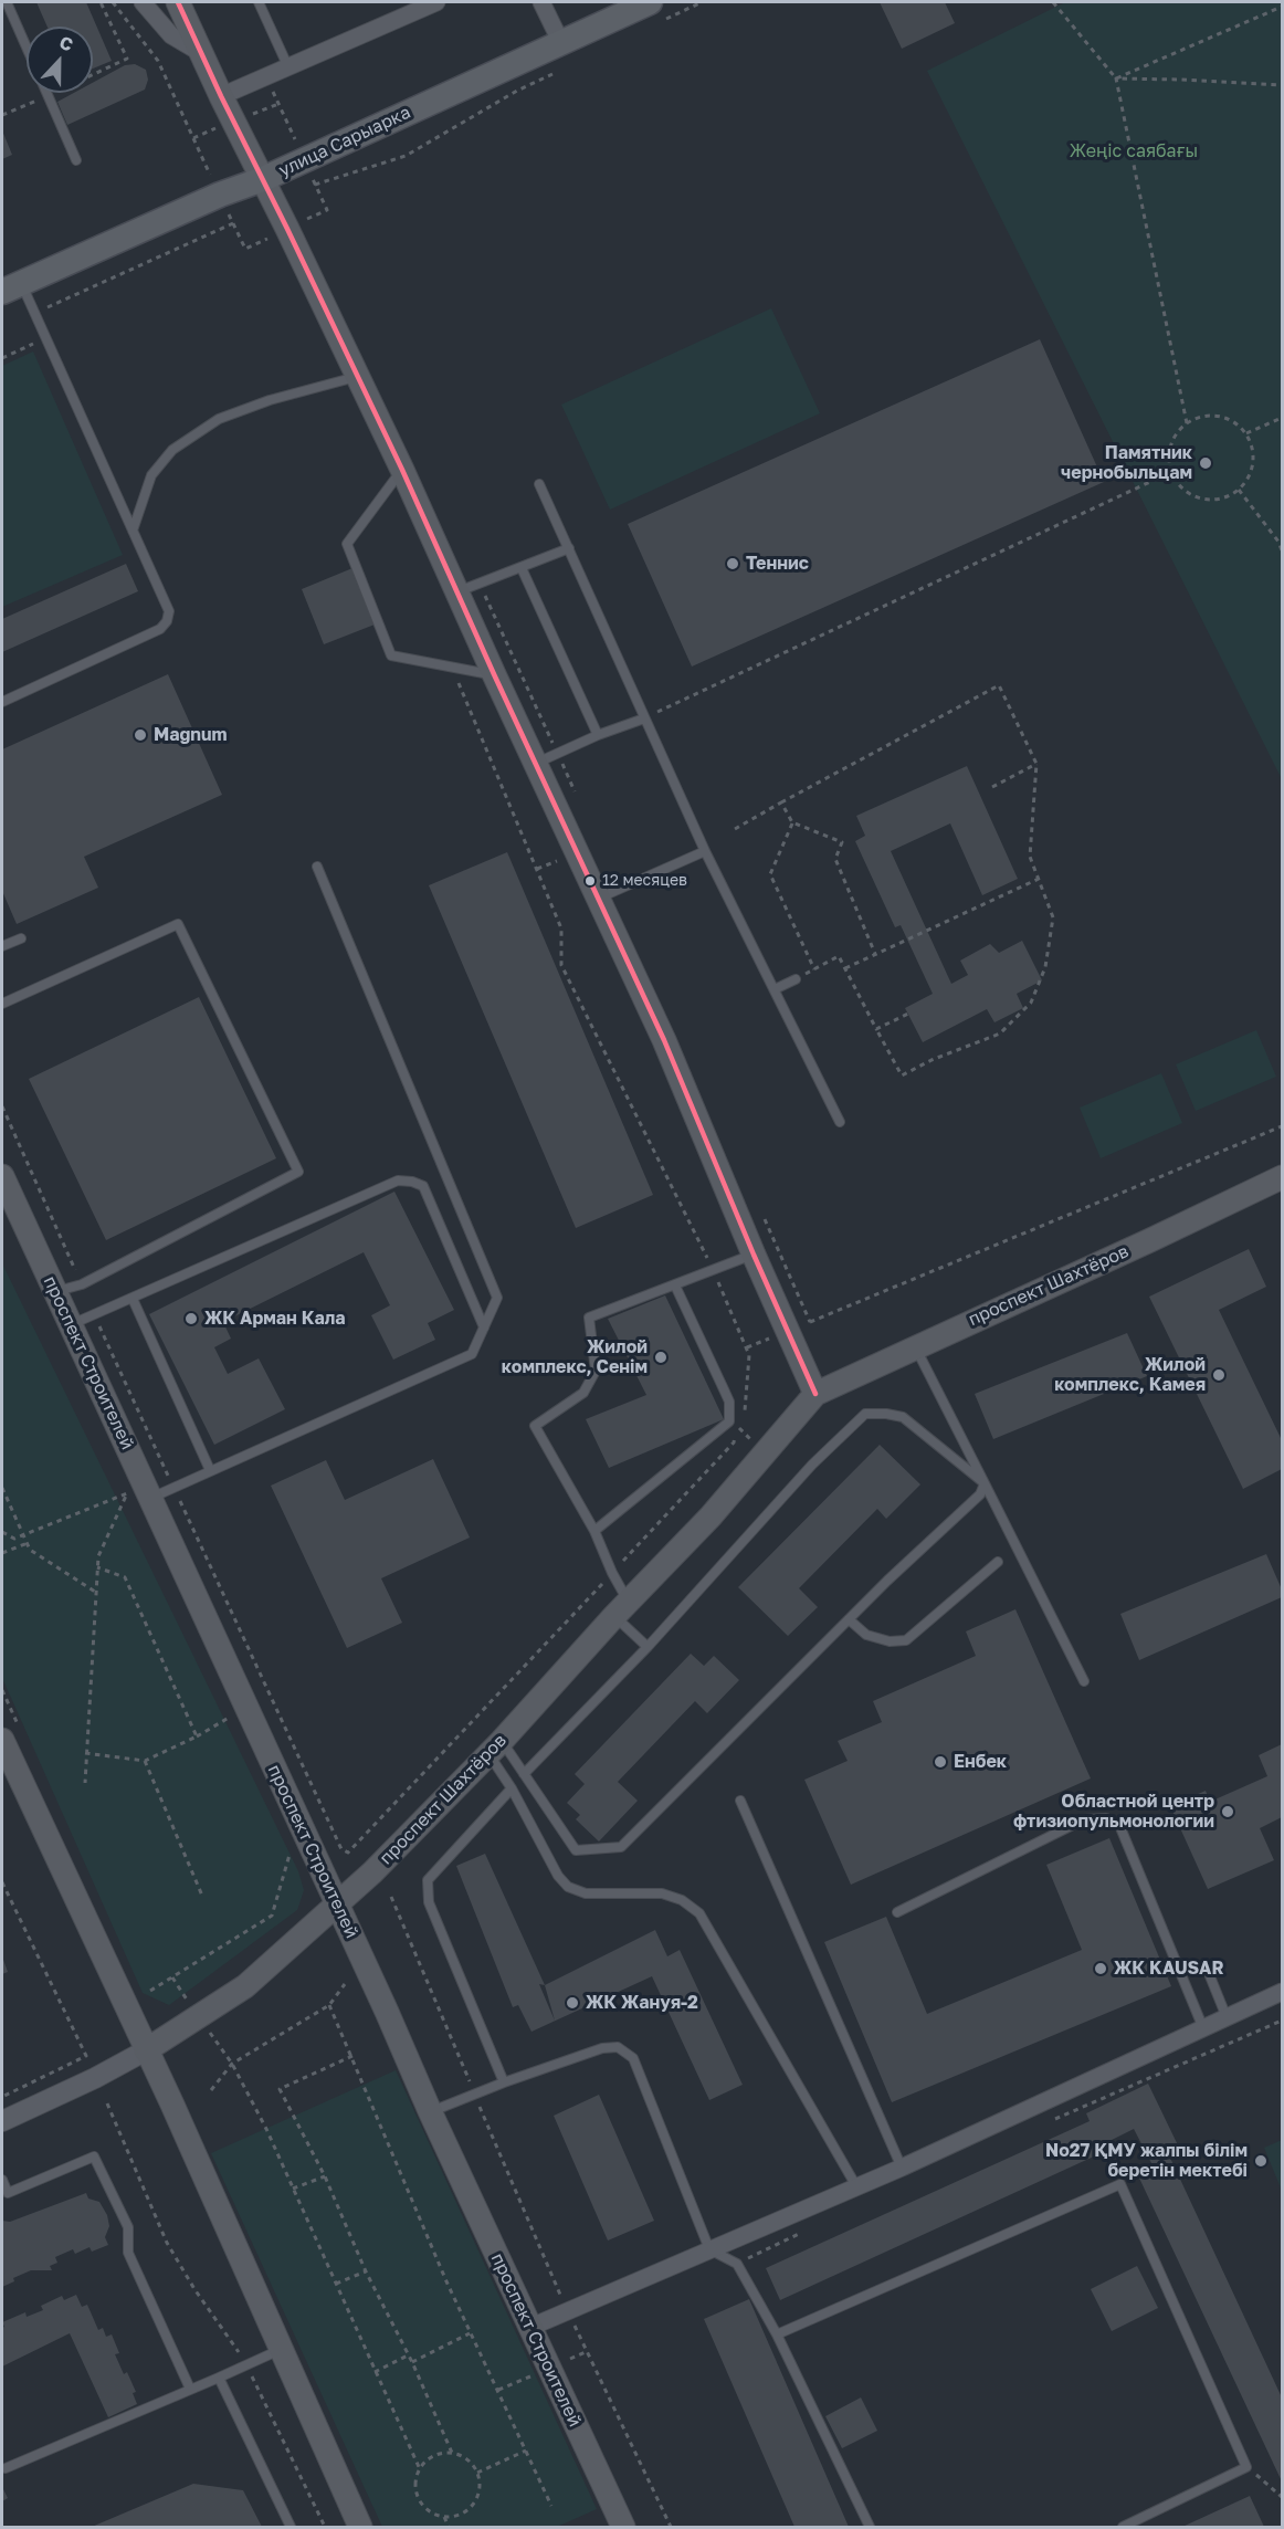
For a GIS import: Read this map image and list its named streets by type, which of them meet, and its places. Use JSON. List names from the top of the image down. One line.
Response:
{"streets":{"main road":["улица Сарыарка","проспект Шахтёров","проспект Строителей"]},"crossings":[["проспект Шахтёров","проспект Строителей"]],"parks":["Жеңіс саябағы"],"places":["Памятник чернобыльцам","Теннис","Magnum","12 месяцев","ЖК Арман Кала","Жилой комплекс, Сенiм","Жилой комплекс, Камея","Енбек","Областной центр фтизиопульмонологии","ЖК KAUSAR","ЖК Жануя-2","No27 ҚМУ жалпы білім беретін мектебі"],"north":"top"}
